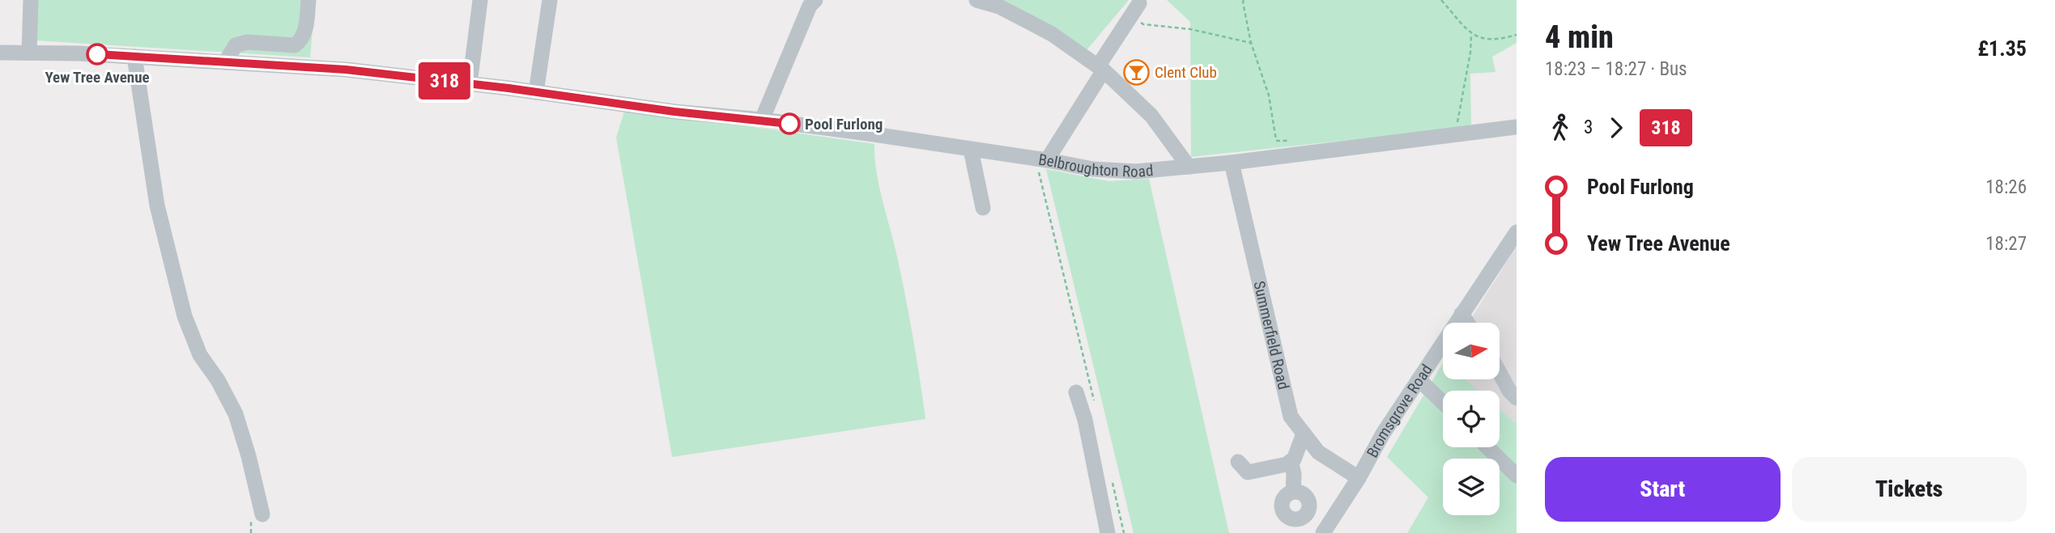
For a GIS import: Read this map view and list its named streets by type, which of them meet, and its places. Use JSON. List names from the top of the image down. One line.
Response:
{"streets":{"street":["Belbroughton Road","Summerfield Road","Bromsgrove Road"]},"crossings":[["Belbroughton Road","Summerfield Road"],["Summerfield Road","Bromsgrove Road"]],"places":{"other":["Yew Tree Avenue","Pool Furlong"],"bar":["Clent Club"]},"lines":["bus line 318"],"north":"right","page":{"on_map":"318","heading":["4 min","18:23 – 18:27 · Bus","£1.35"],"legs":["3","318"],"list":[{"name":"Pool Furlong","value":"18:26"},{"name":"Yew Tree Avenue","value":"18:27"}],"buttons":["Start","Tickets"]}}
